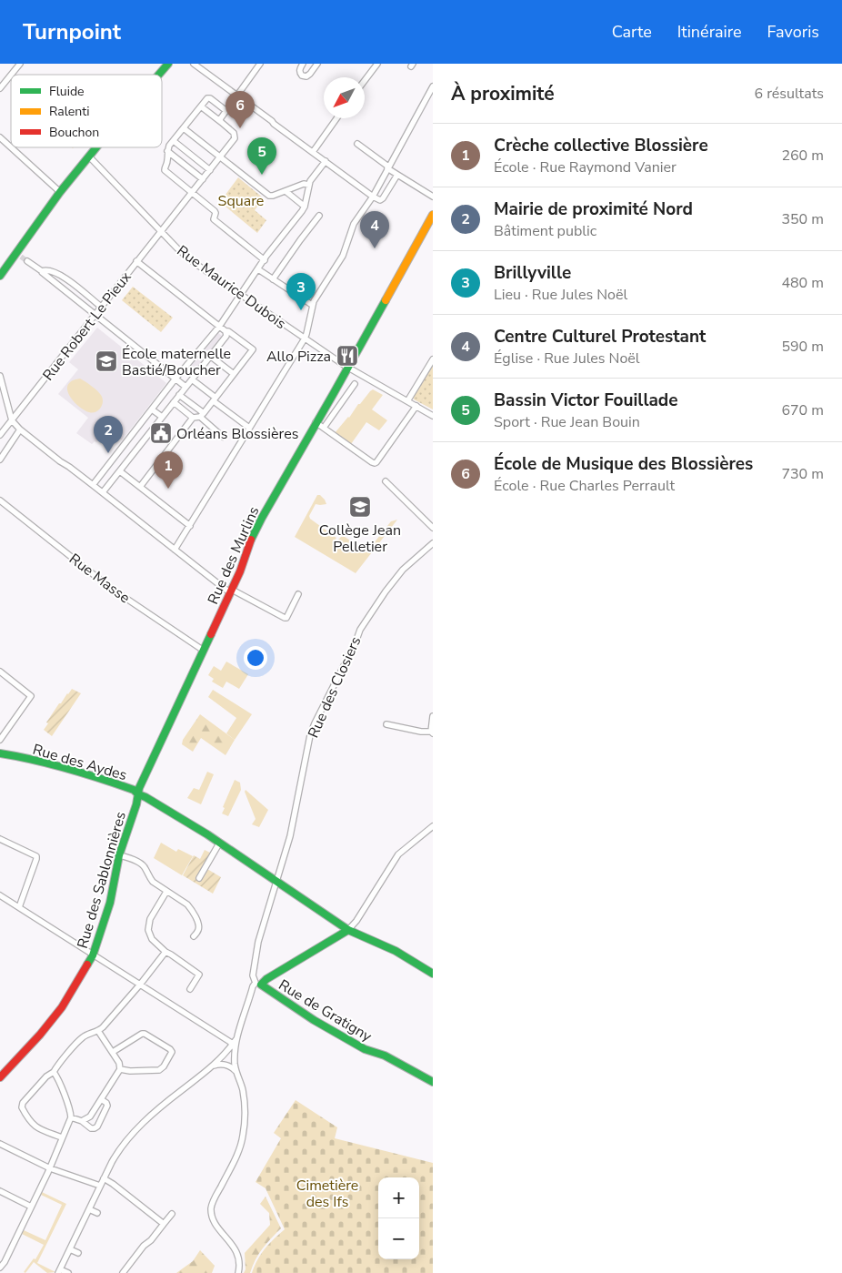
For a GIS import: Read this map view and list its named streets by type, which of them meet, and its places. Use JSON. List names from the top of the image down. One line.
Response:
{"streets":{"street":["Rue Maurice Dubois","Rue Robert Le Pieux","Rue des Murlins","Rue Masse","Rue des Closiers","Rue des Aydes","Rue des Sablonnières","Rue de Gratigny"]},"crossings":[["Rue Maurice Dubois","Rue Robert Le Pieux"],["Rue Maurice Dubois","Rue des Murlins"],["Rue des Murlins","Rue Masse"],["Rue des Murlins","Rue des Aydes"],["Rue des Murlins","Rue des Sablonnières"],["Rue des Closiers","Rue des Aydes"],["Rue des Closiers","Rue de Gratigny"],["Rue des Aydes","Rue des Sablonnières"]],"parks":["Square","Cimetière des Ifs"],"places":{"restaurant":["Allo Pizza"],"school or university":["École maternelle Bastié/Boucher","Collège Jean Pelletier"],"public building":["Orléans Blossières"]},"legend":["Fluide","Ralenti","Bouchon"],"north":"bottom left","page":{"header":"Turnpoint","nav":["Carte","Itinéraire","Favoris"],"heading":["À proximité","6 résultats"],"pins":["6","5","4","3","2","1"],"list":[{"mark":"1","name":"Crèche collective Blossière","note":"École · Rue Raymond Vanier","value":"260 m"},{"mark":"2","name":"Mairie de proximité Nord","note":"Bâtiment public","value":"350 m"},{"mark":"3","name":"Brillyville","note":"Lieu · Rue Jules Noël","value":"480 m"},{"mark":"4","name":"Centre Culturel Protestant","note":"Église · Rue Jules Noël","value":"590 m"},{"mark":"5","name":"Bassin Victor Fouillade","note":"Sport · Rue Jean Bouin","value":"670 m"},{"mark":"6","name":"École de Musique des Blossières","note":"École · Rue Charles Perrault","value":"730 m"}],"map_buttons":["+","−"]}}
